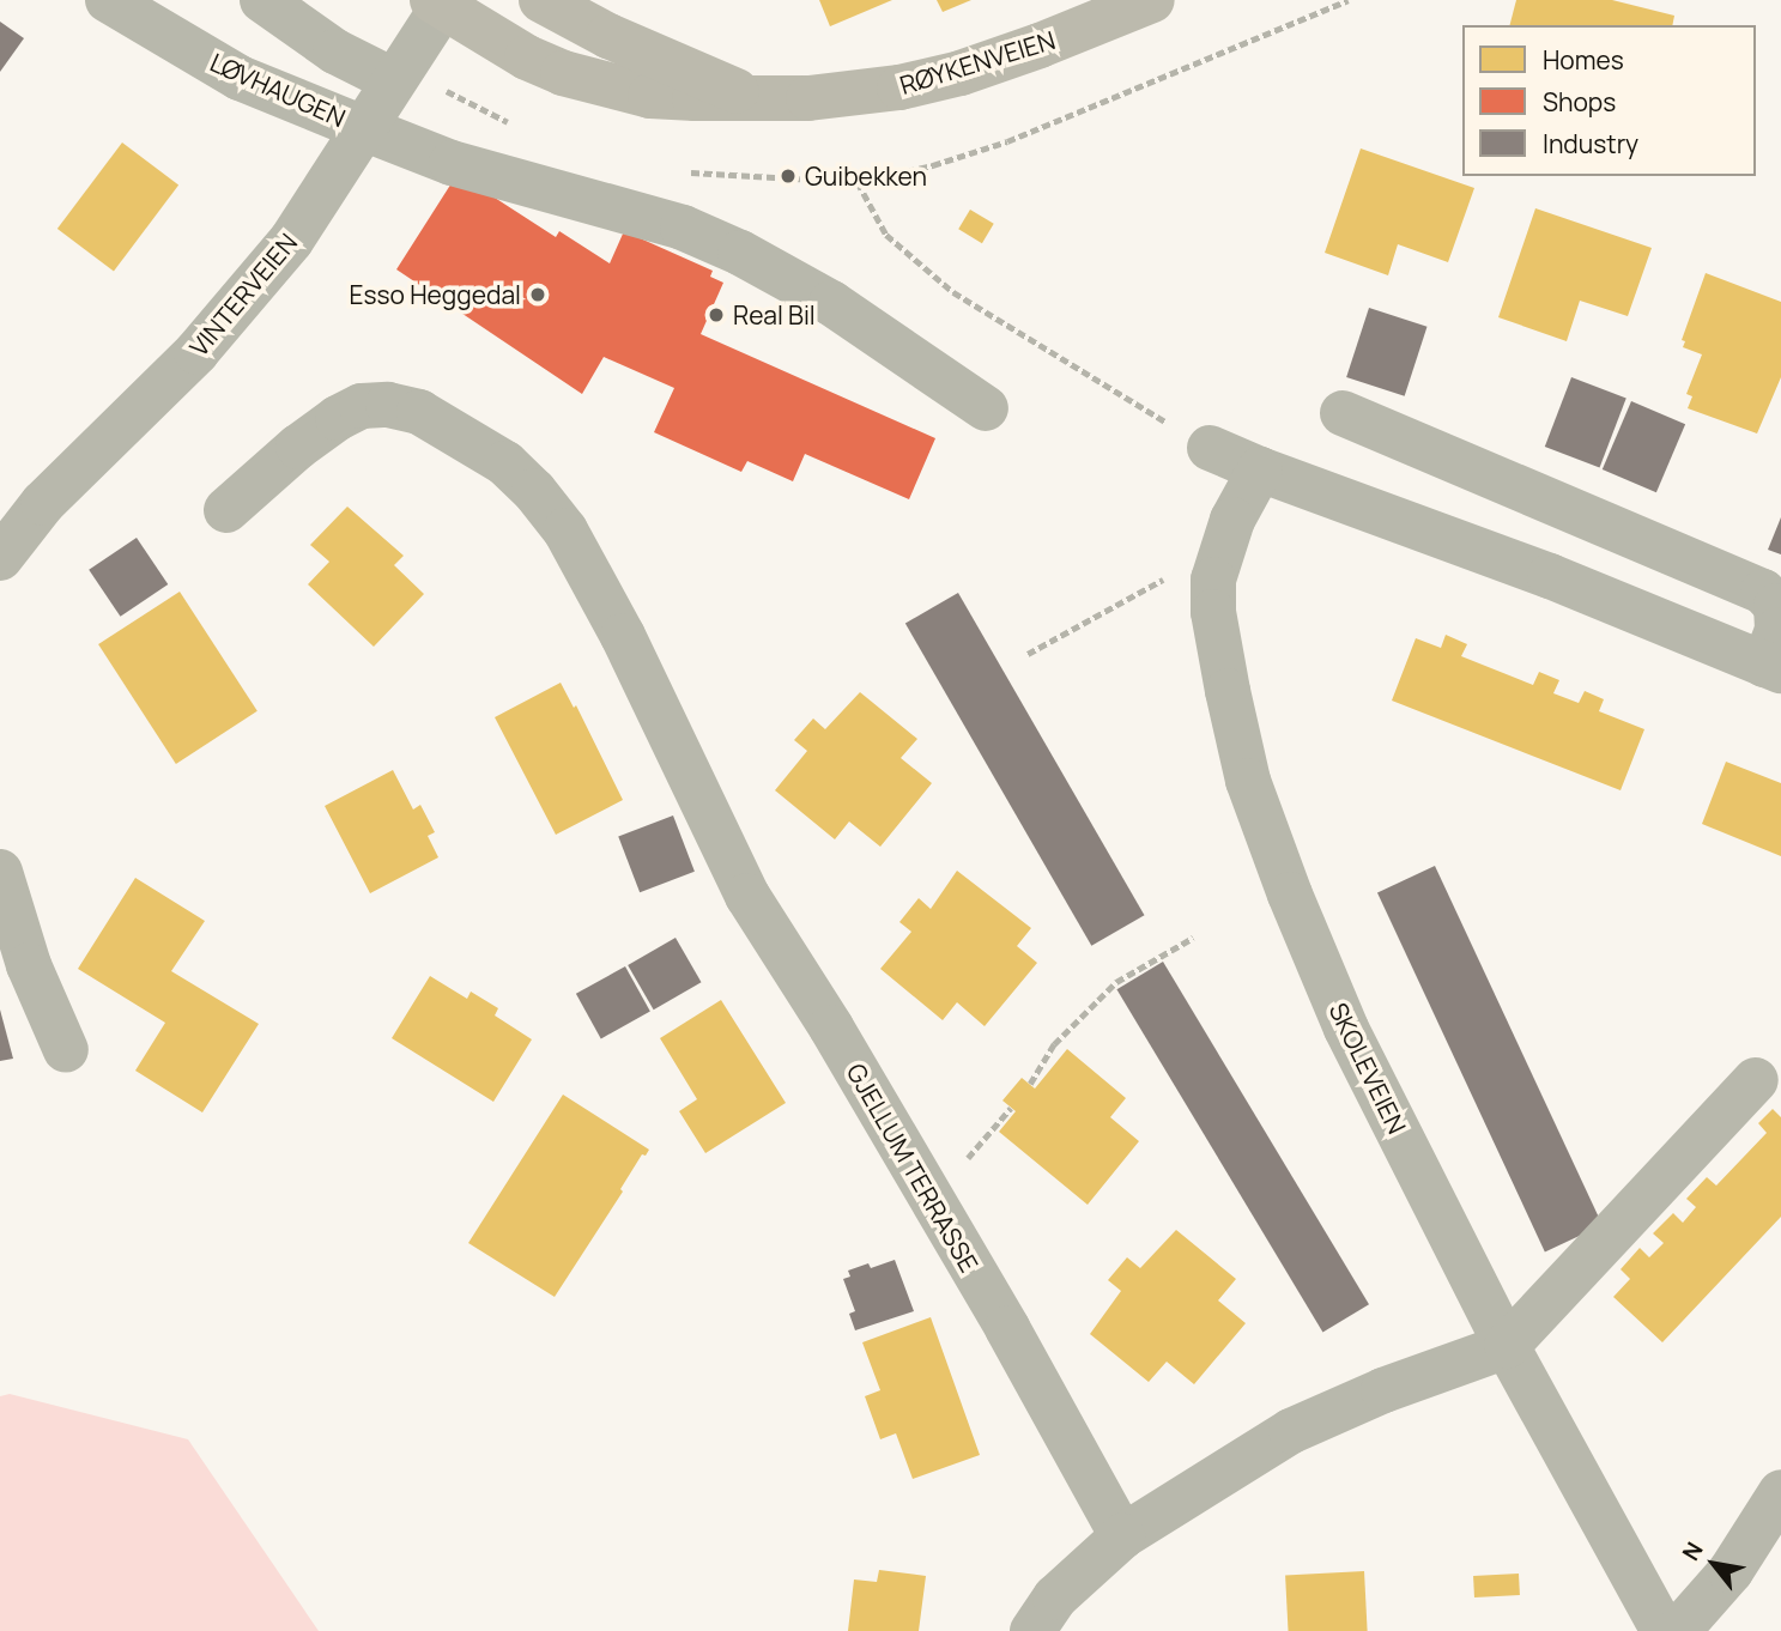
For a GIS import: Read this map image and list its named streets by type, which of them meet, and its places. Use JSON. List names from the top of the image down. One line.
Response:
{"streets":{"main road":["RØYKENVEIEN"],"street":["LØVHAUGEN","VINTERVEIEN","SKOLEVEIEN","GJELLUM TERRASSE"]},"crossings":[["RØYKENVEIEN","VINTERVEIEN"],["LØVHAUGEN","VINTERVEIEN"]],"places":["Guibekken","Esso Heggedal","Real Bil"],"legend":["Homes","Shops","Industry"],"north":"top left"}
